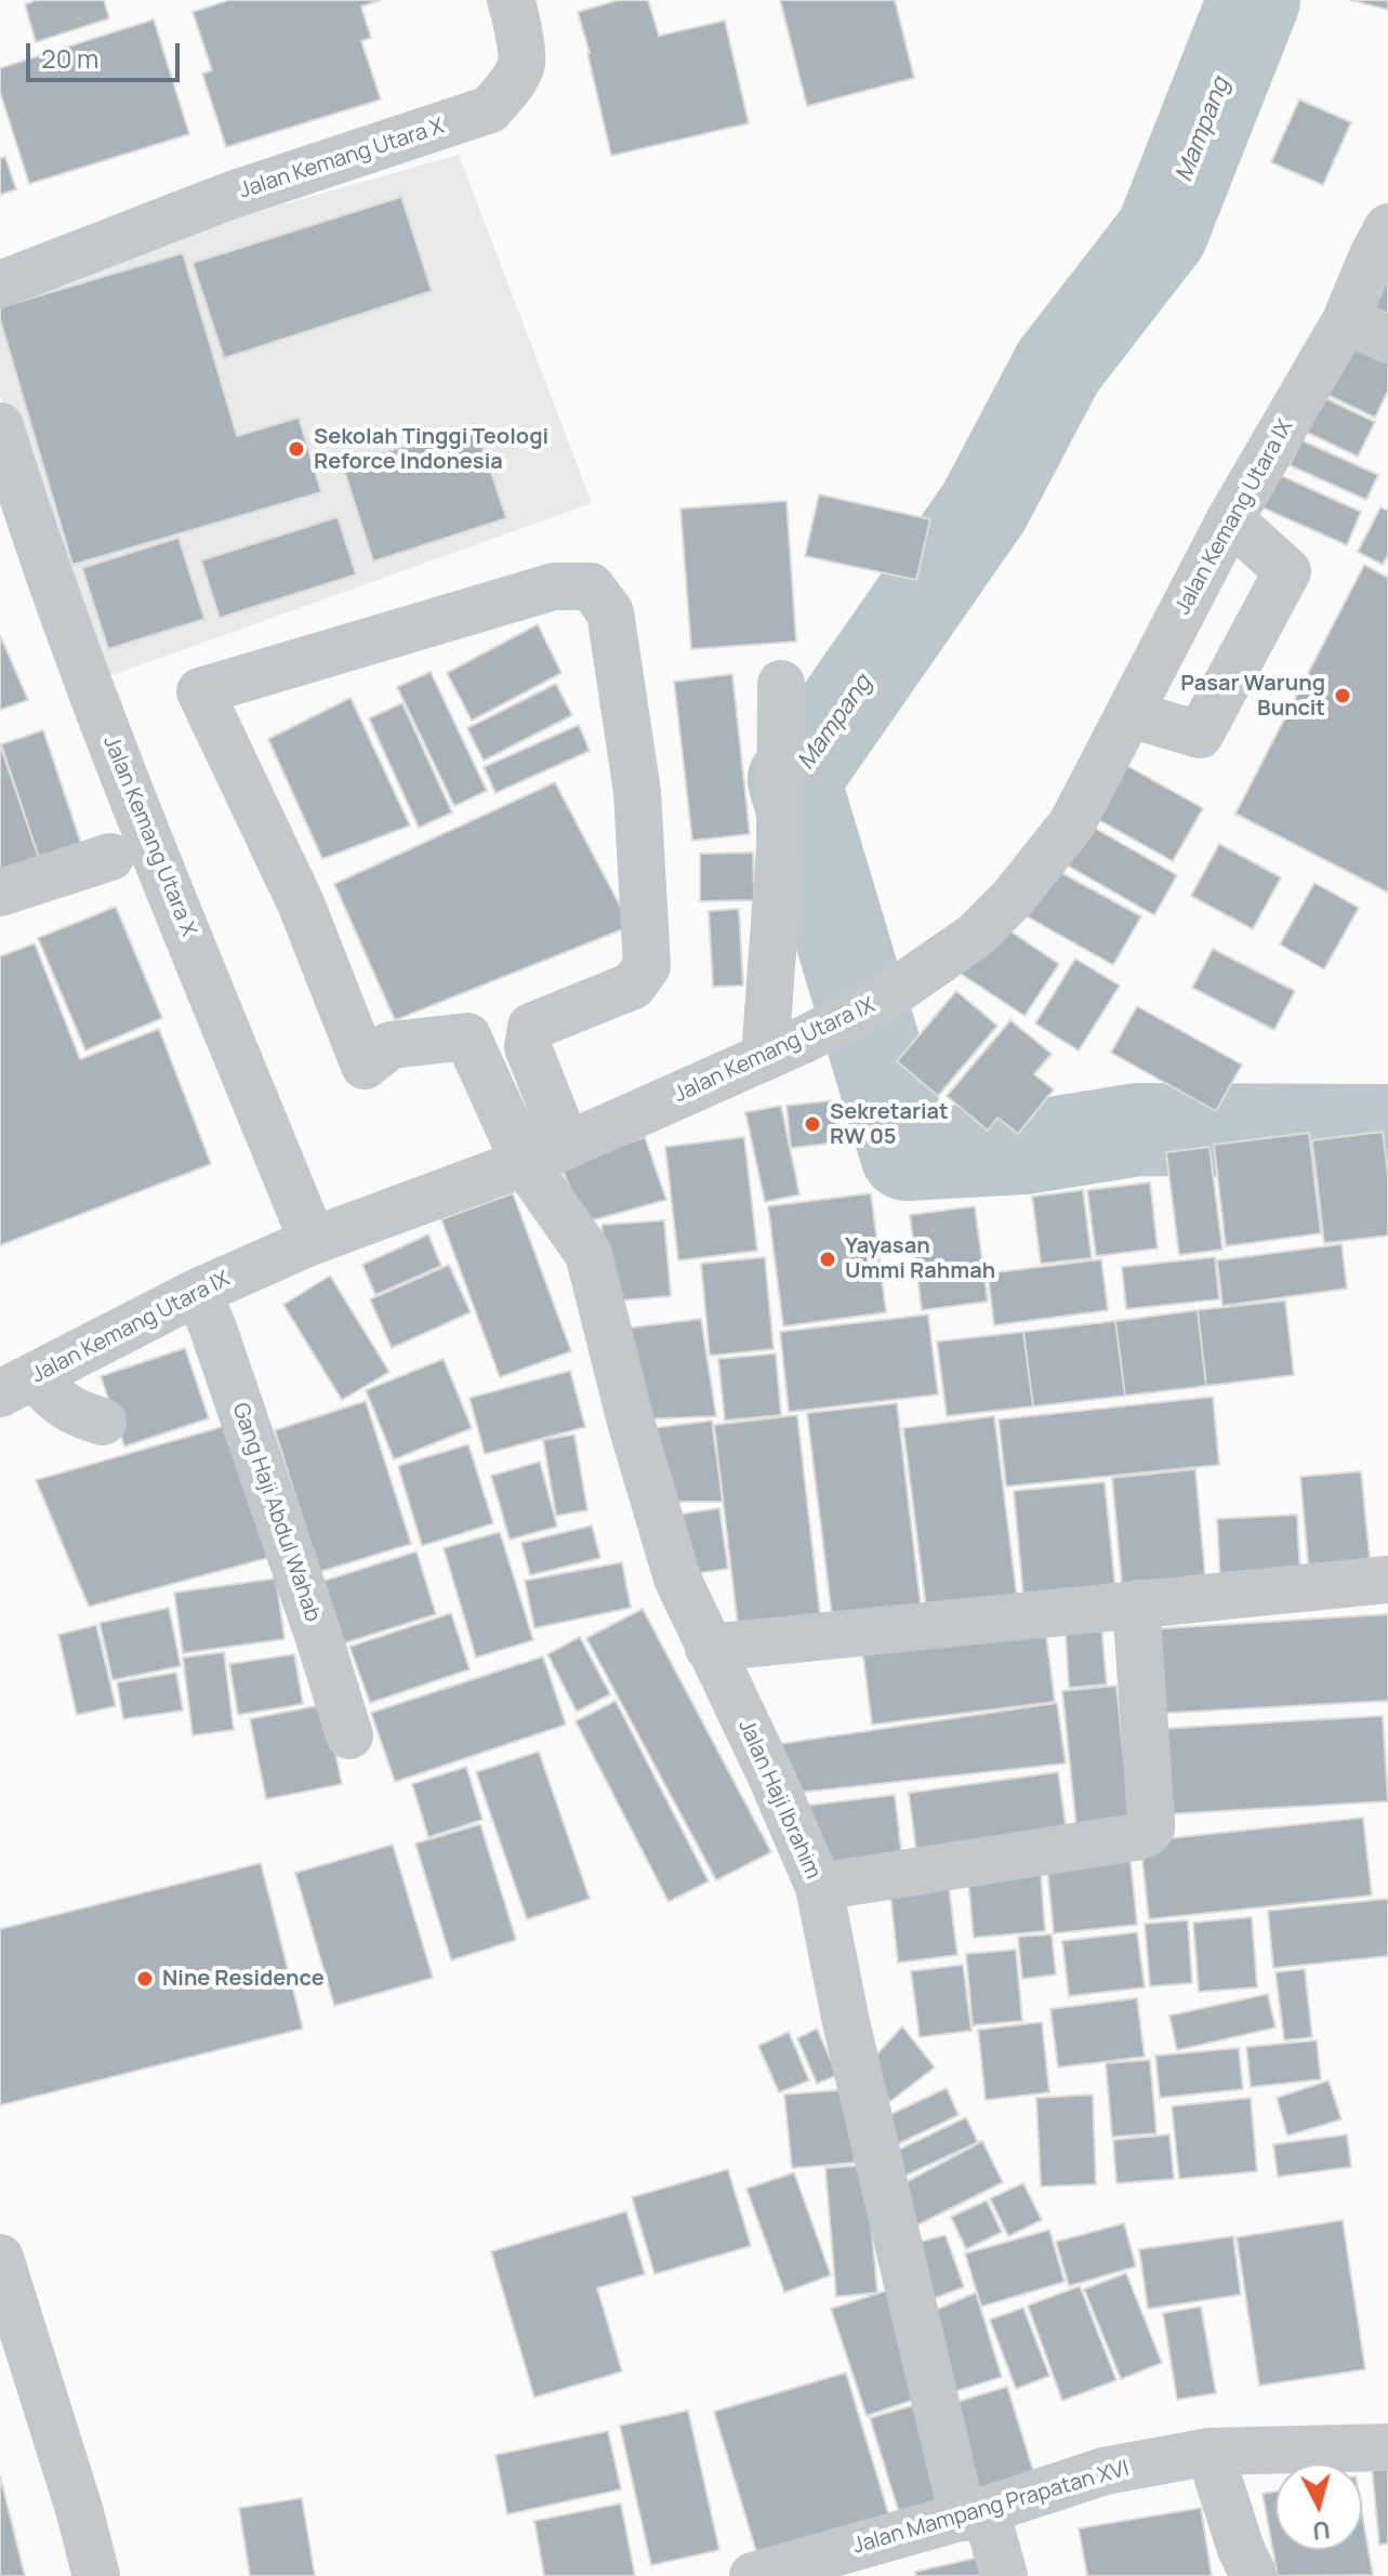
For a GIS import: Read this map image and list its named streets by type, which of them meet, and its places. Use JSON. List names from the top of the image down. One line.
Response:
{"streets":{"street":["Jalan Kemang Utara X","Jalan Kemang Utara IX","Gang Haji Abdul Wahab","Jalan Haji Ibrahim","Jalan Mampang Prapatan XVI"]},"crossings":[["Jalan Kemang Utara X","Jalan Kemang Utara IX"],["Jalan Kemang Utara IX","Gang Haji Abdul Wahab"],["Jalan Kemang Utara IX","Jalan Haji Ibrahim"],["Jalan Haji Ibrahim","Jalan Mampang Prapatan XVI"]],"water":["Mampang"],"places":["Sekolah Tinggi Teologi Reforce Indonesia","Pasar Warung Buncit","Sekretariat RW 05","Yayasan Ummi Rahmah","Nine Residence"],"scale_bar":"20 m","north":"bottom"}
